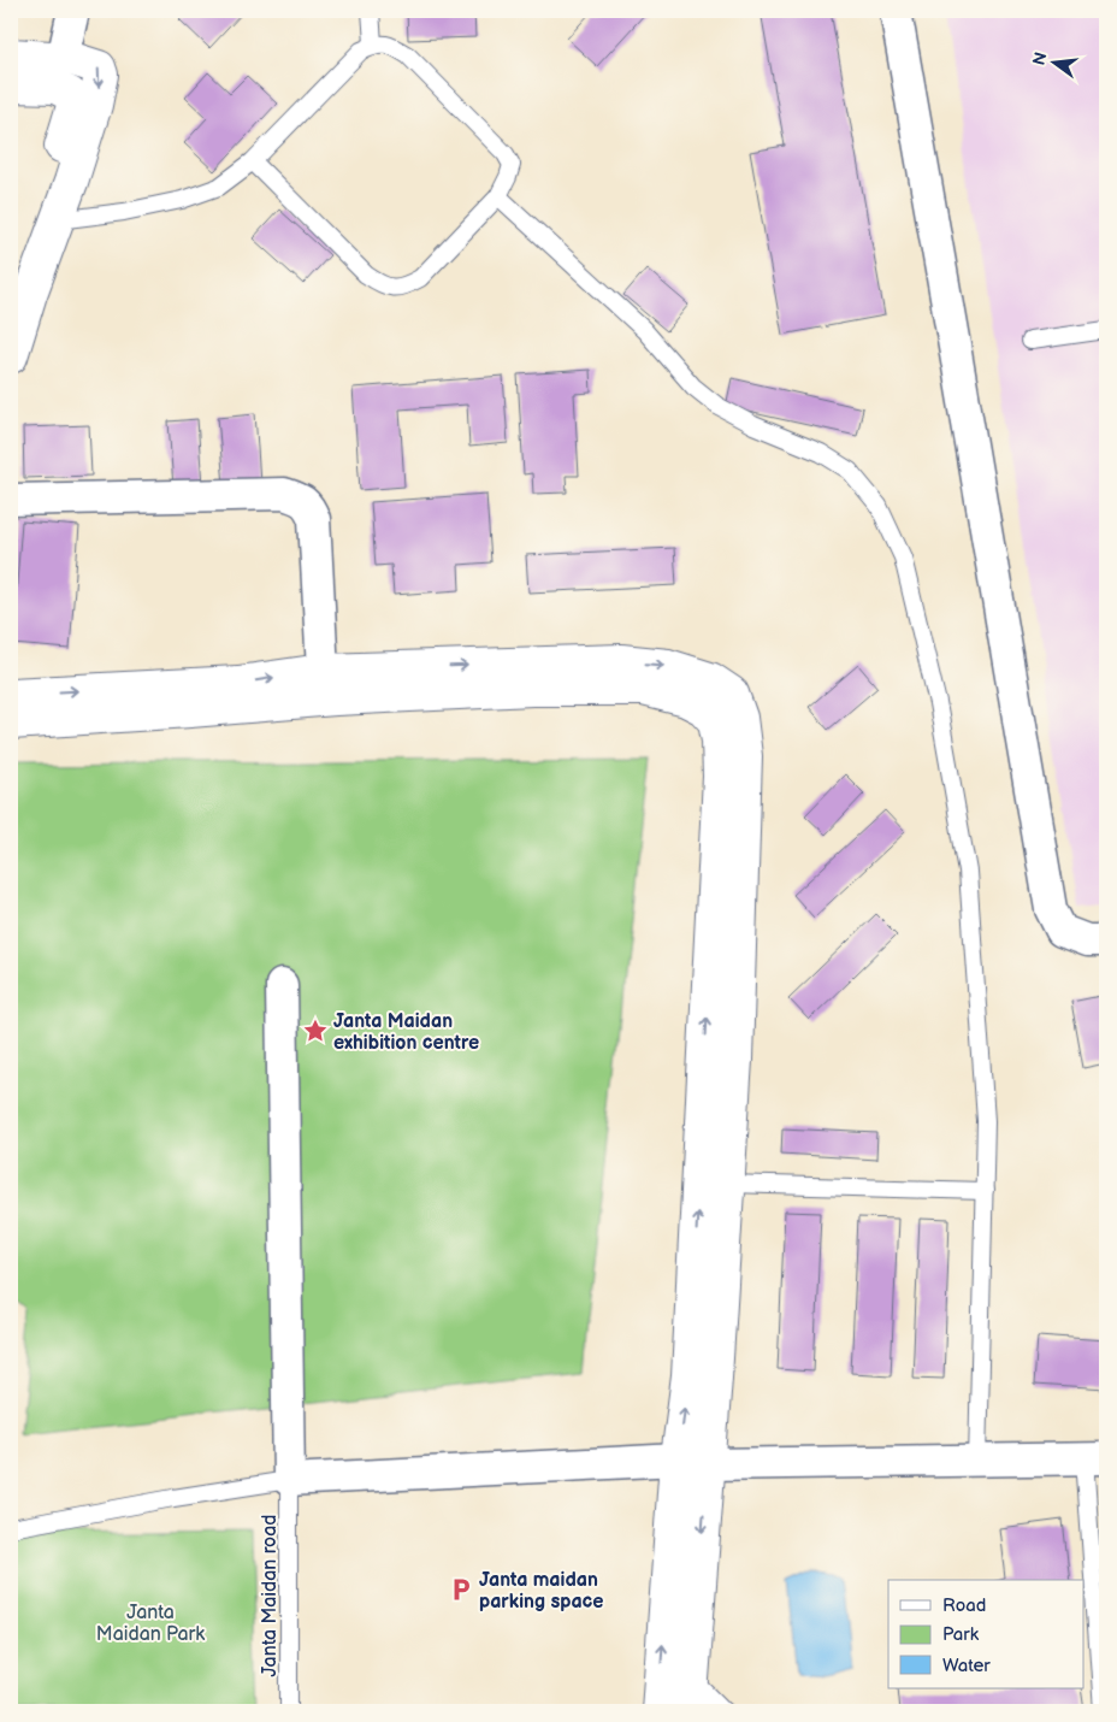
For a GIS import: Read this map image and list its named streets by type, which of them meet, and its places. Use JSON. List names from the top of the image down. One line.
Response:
{"streets":{"lane":["Janta Maidan road"]},"parks":["Janta Maidan Park"],"places":{"place":["Janta Maidan exhibition centre"],"parking":["Janta maidan parking space"]},"legend":["Road","Park","Water"],"north":"left"}
